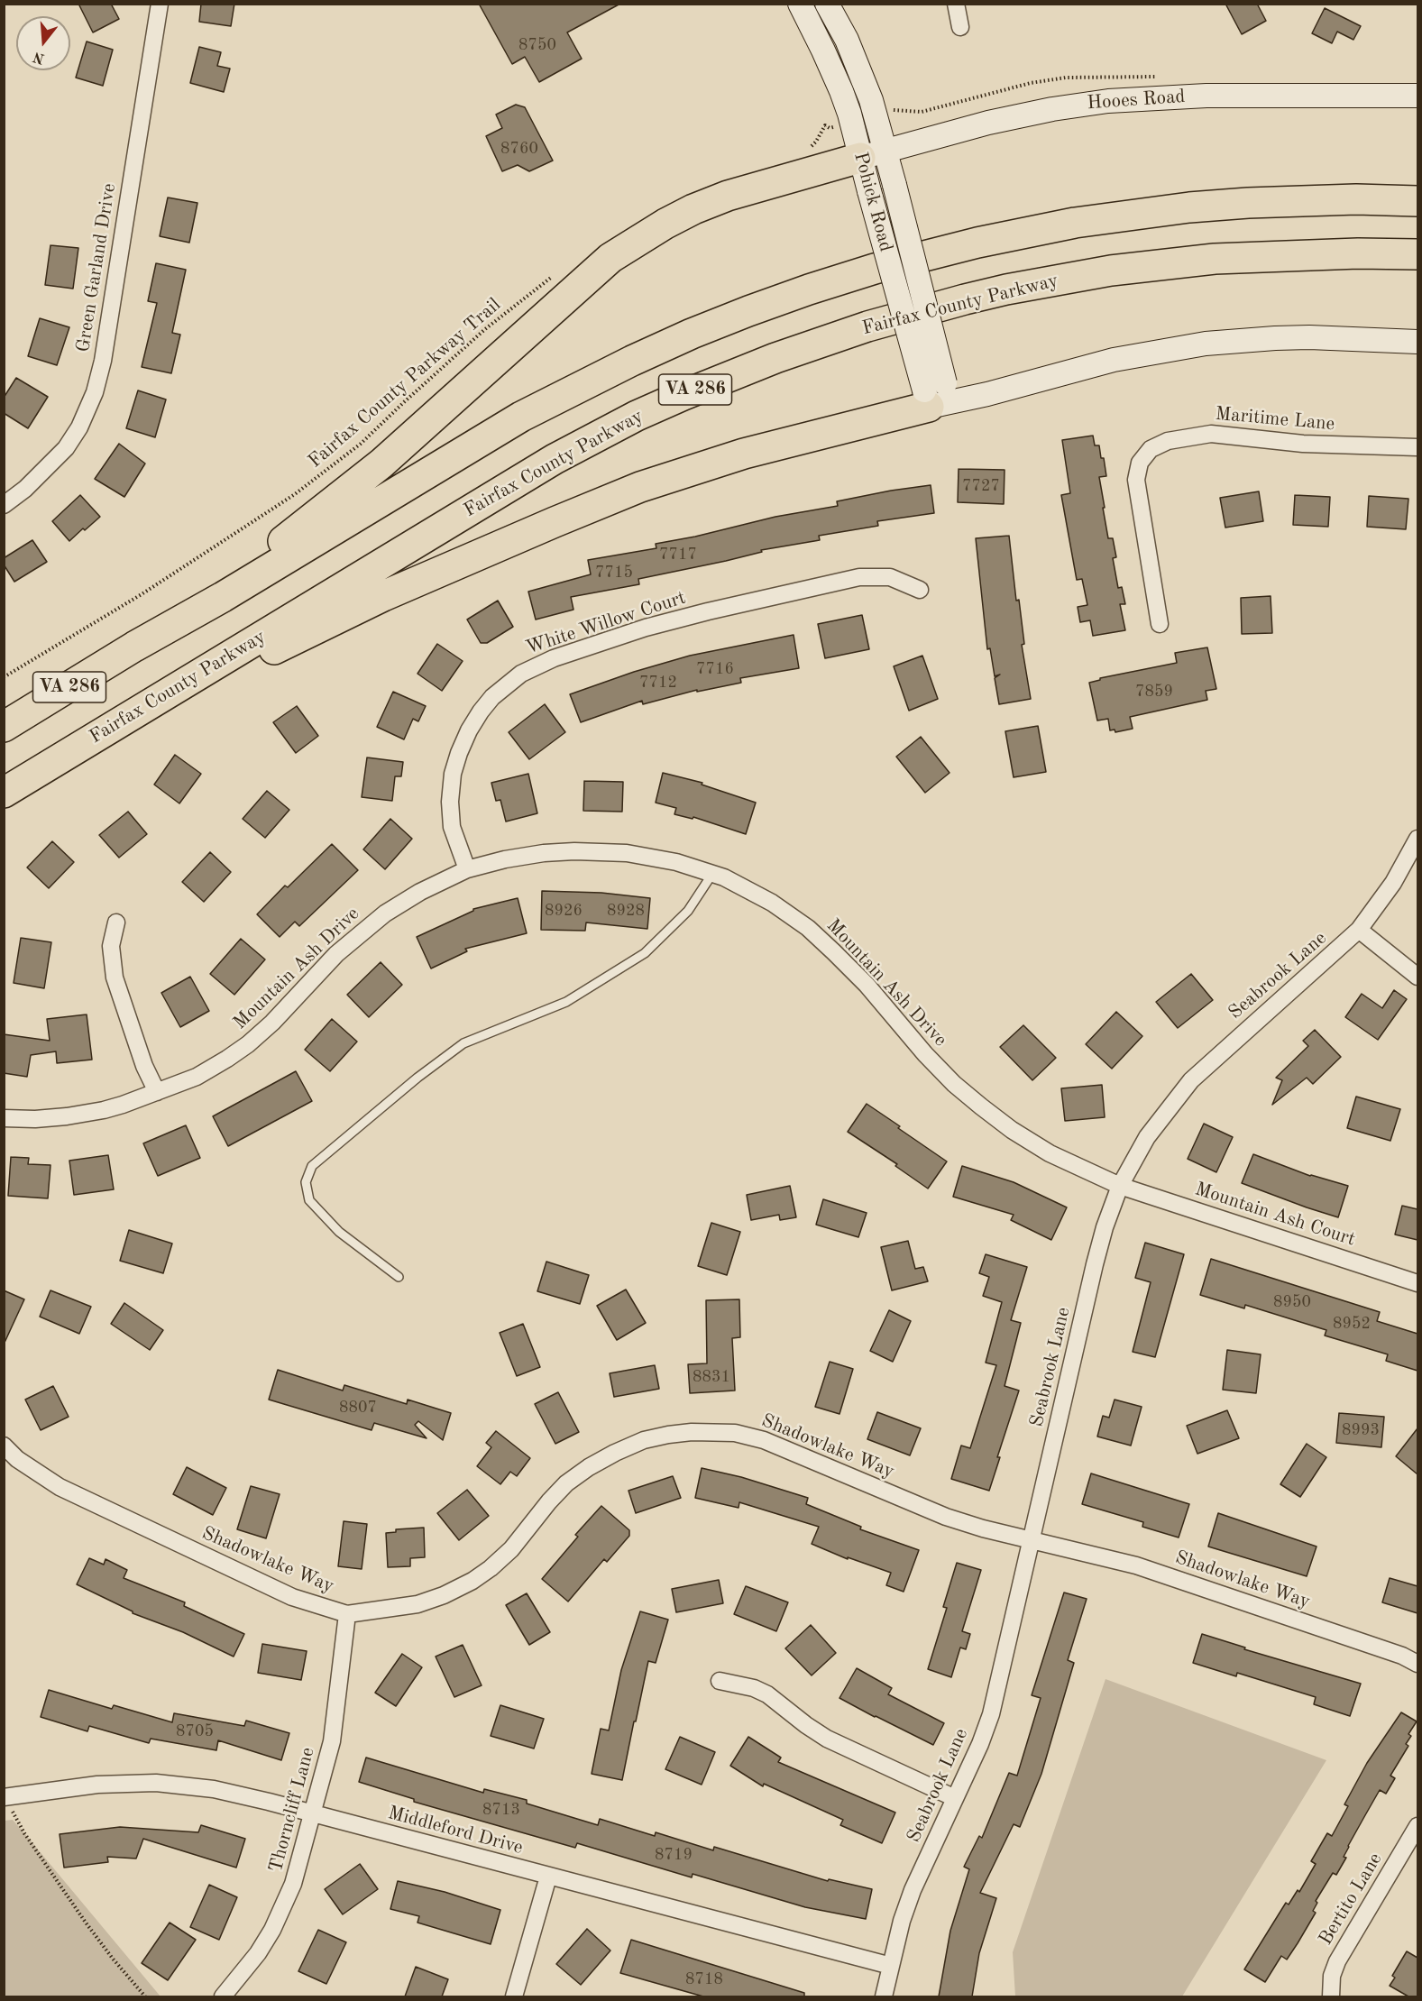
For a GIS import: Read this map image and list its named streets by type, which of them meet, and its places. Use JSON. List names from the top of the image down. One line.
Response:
{"streets":{"highway":["Fairfax County Parkway","VA 286"],"main road":["Hooes Road","Pohick Road"],"street":["Green Garland Drive","Maritime Lane","White Willow Court","Mountain Ash Drive","Seabrook Lane","Mountain Ash Court","Shadowlake Way","Thorncliff Lane","Middleford Drive","Bertito Lane"],"path":["Fairfax County Parkway Trail"]},"crossings":[["Hooes Road","Pohick Road"],["White Willow Court","Mountain Ash Drive"],["Mountain Ash Drive","Seabrook Lane"],["Mountain Ash Drive","Mountain Ash Court"],["Seabrook Lane","Mountain Ash Court"],["Seabrook Lane","Shadowlake Way"],["Seabrook Lane","Middleford Drive"],["Shadowlake Way","Thorncliff Lane"],["Thorncliff Lane","Middleford Drive"]],"house_numbers":["8750","8760","7727","7717","7715","7716","7712","7859","8926","8928","8950","8952","8831","8807","8993","8705","8713","8719","8718"],"north":"bottom"}
